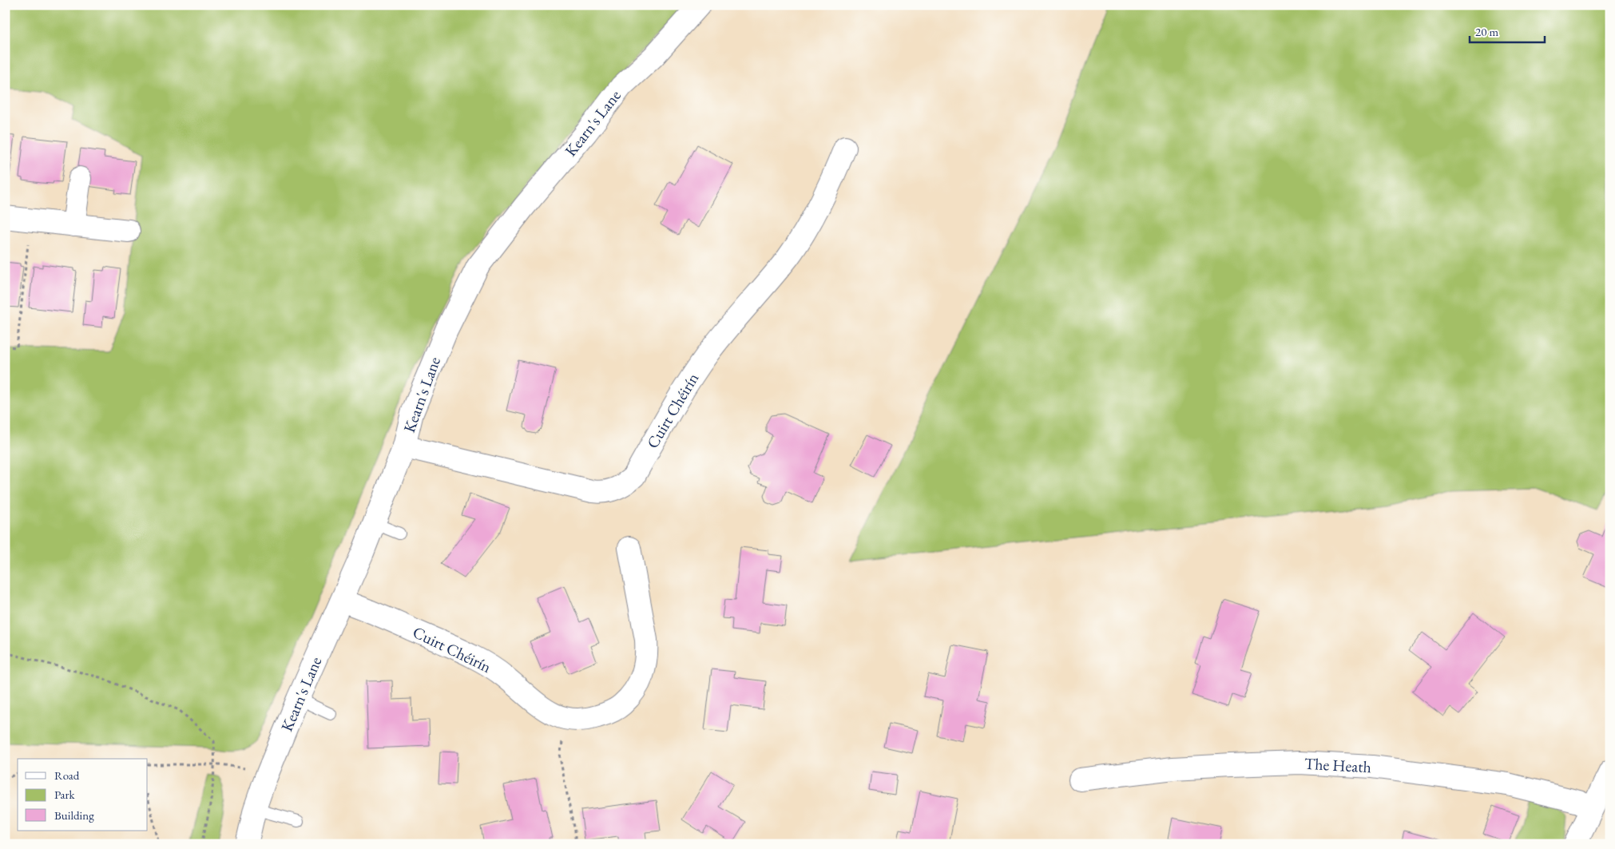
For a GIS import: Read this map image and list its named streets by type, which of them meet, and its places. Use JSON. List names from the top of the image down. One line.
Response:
{"streets":{"street":["Kearn's Lane","Cuirt Chéirín","The Heath"]},"crossings":[["Kearn's Lane","Cuirt Chéirín"]],"legend":["Road","Park","Building"],"scale_bar":"20 m"}
